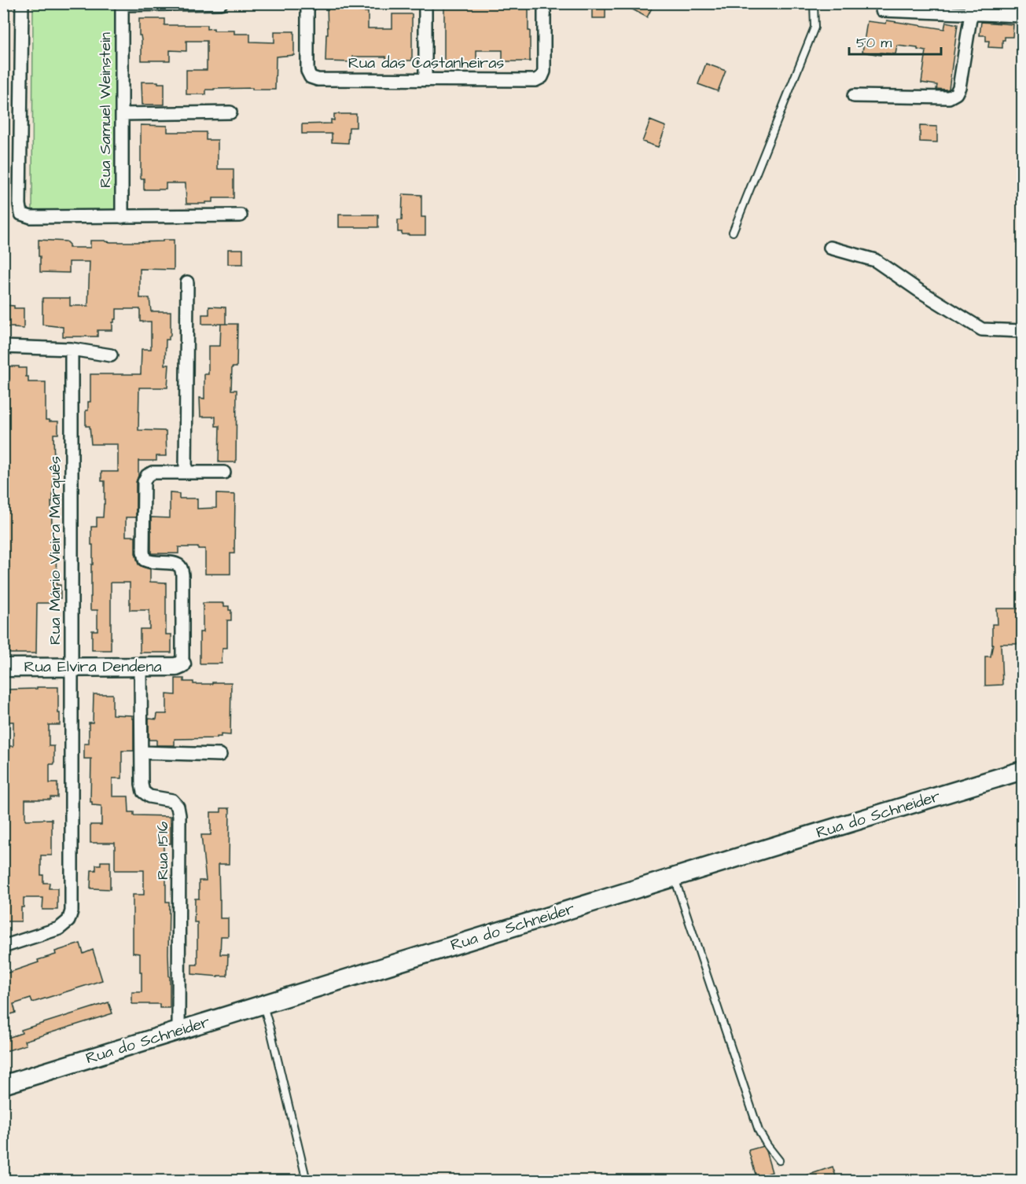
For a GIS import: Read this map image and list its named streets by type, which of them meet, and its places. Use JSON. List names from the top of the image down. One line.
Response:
{"streets":{"street":["Rua das Castanheiras","Rua Samuel Weinstein","Rua Mário Vieira Marquês","Rua Elvira Dendena","Rua do Schneider","Rua 1516"]},"crossings":[["Rua Mário Vieira Marquês","Rua Elvira Dendena"],["Rua Elvira Dendena","Rua 1516"],["Rua do Schneider","Rua 1516"]],"scale_bar":"50 m"}
